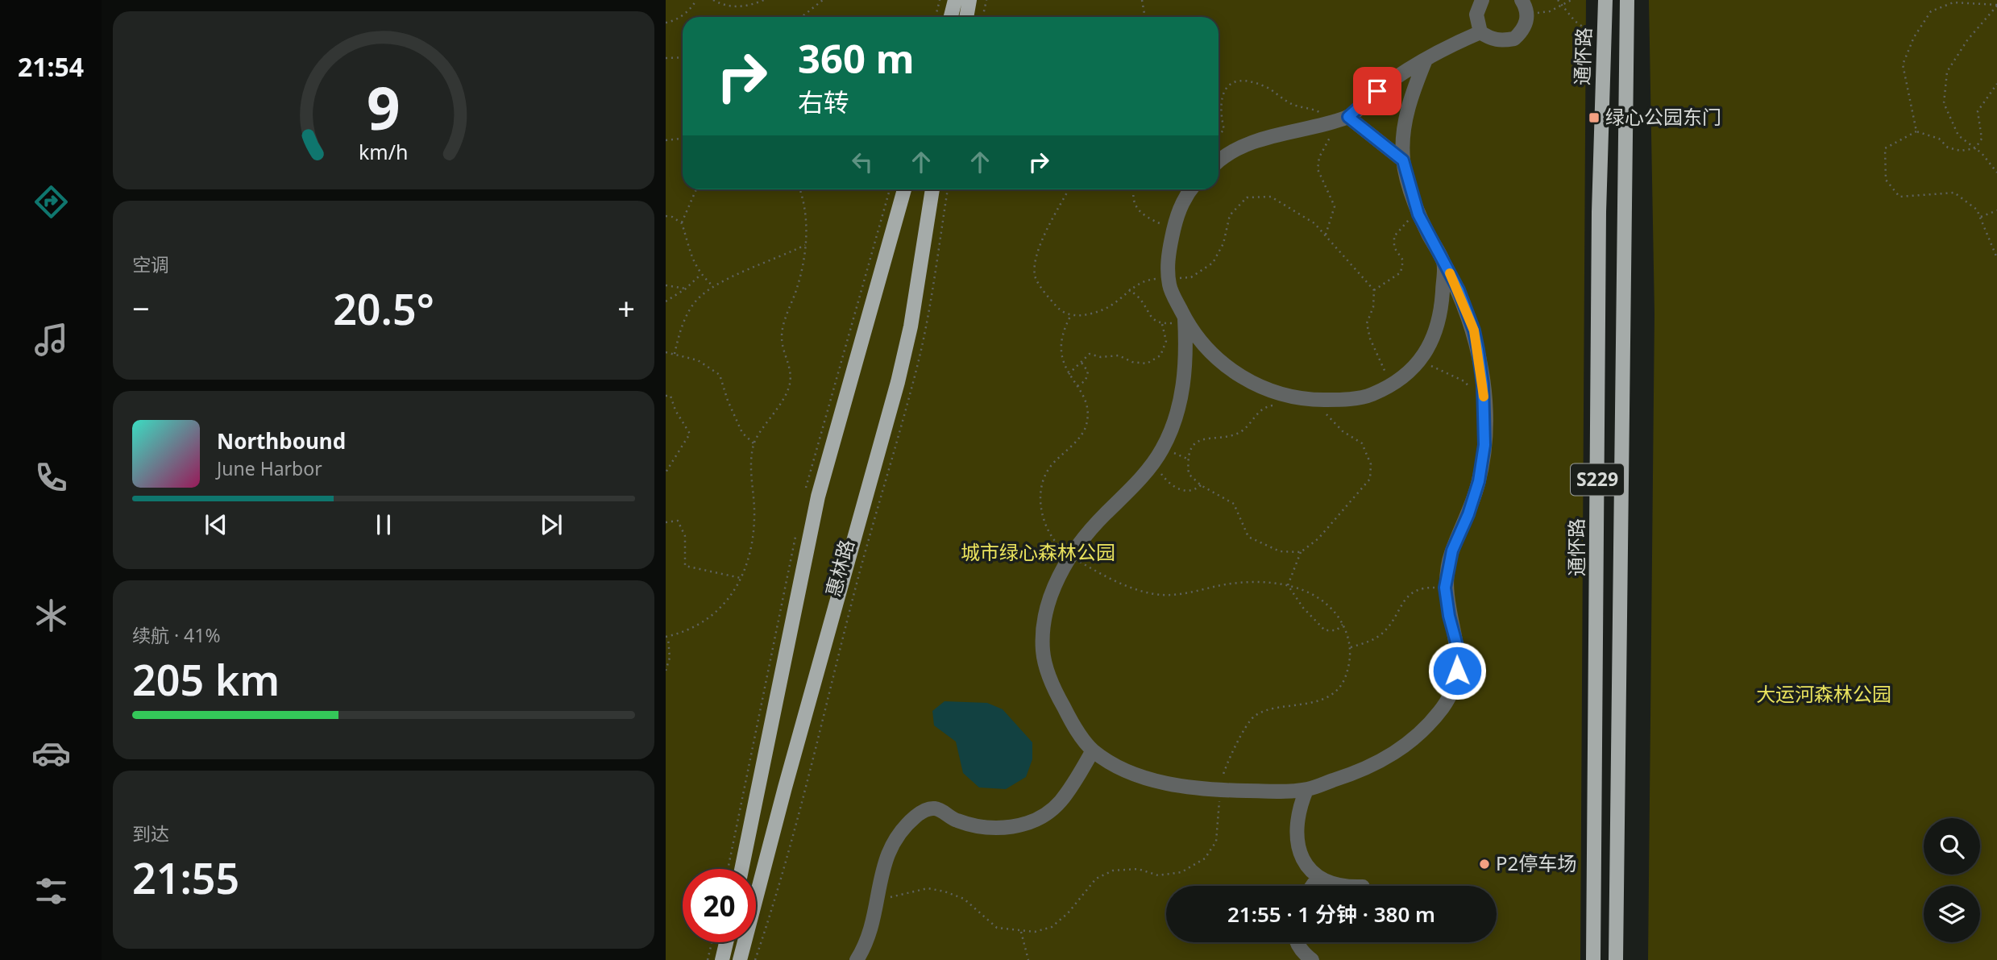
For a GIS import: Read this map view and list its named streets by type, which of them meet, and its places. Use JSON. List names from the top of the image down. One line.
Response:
{"streets":{"main road":["通怀路","S229","惠林路"]},"parks":["城市绿心森林公园","大运河森林公园"],"places":{"transit":["绿心公园东门"],"other":["P2停车场"]},"page":{"tabs":"21:54","turn":["360 m","右转"],"tile":["空调",["续航 · 41%","205 km"],["到达","21:55"]],"heat":["−","20.5°","+"],"song":["Northbound","June Harbor"],"limit":"20","trip":"21:55 · 1 分钟 · 380 m","gauge":["9","km/h"]}}
